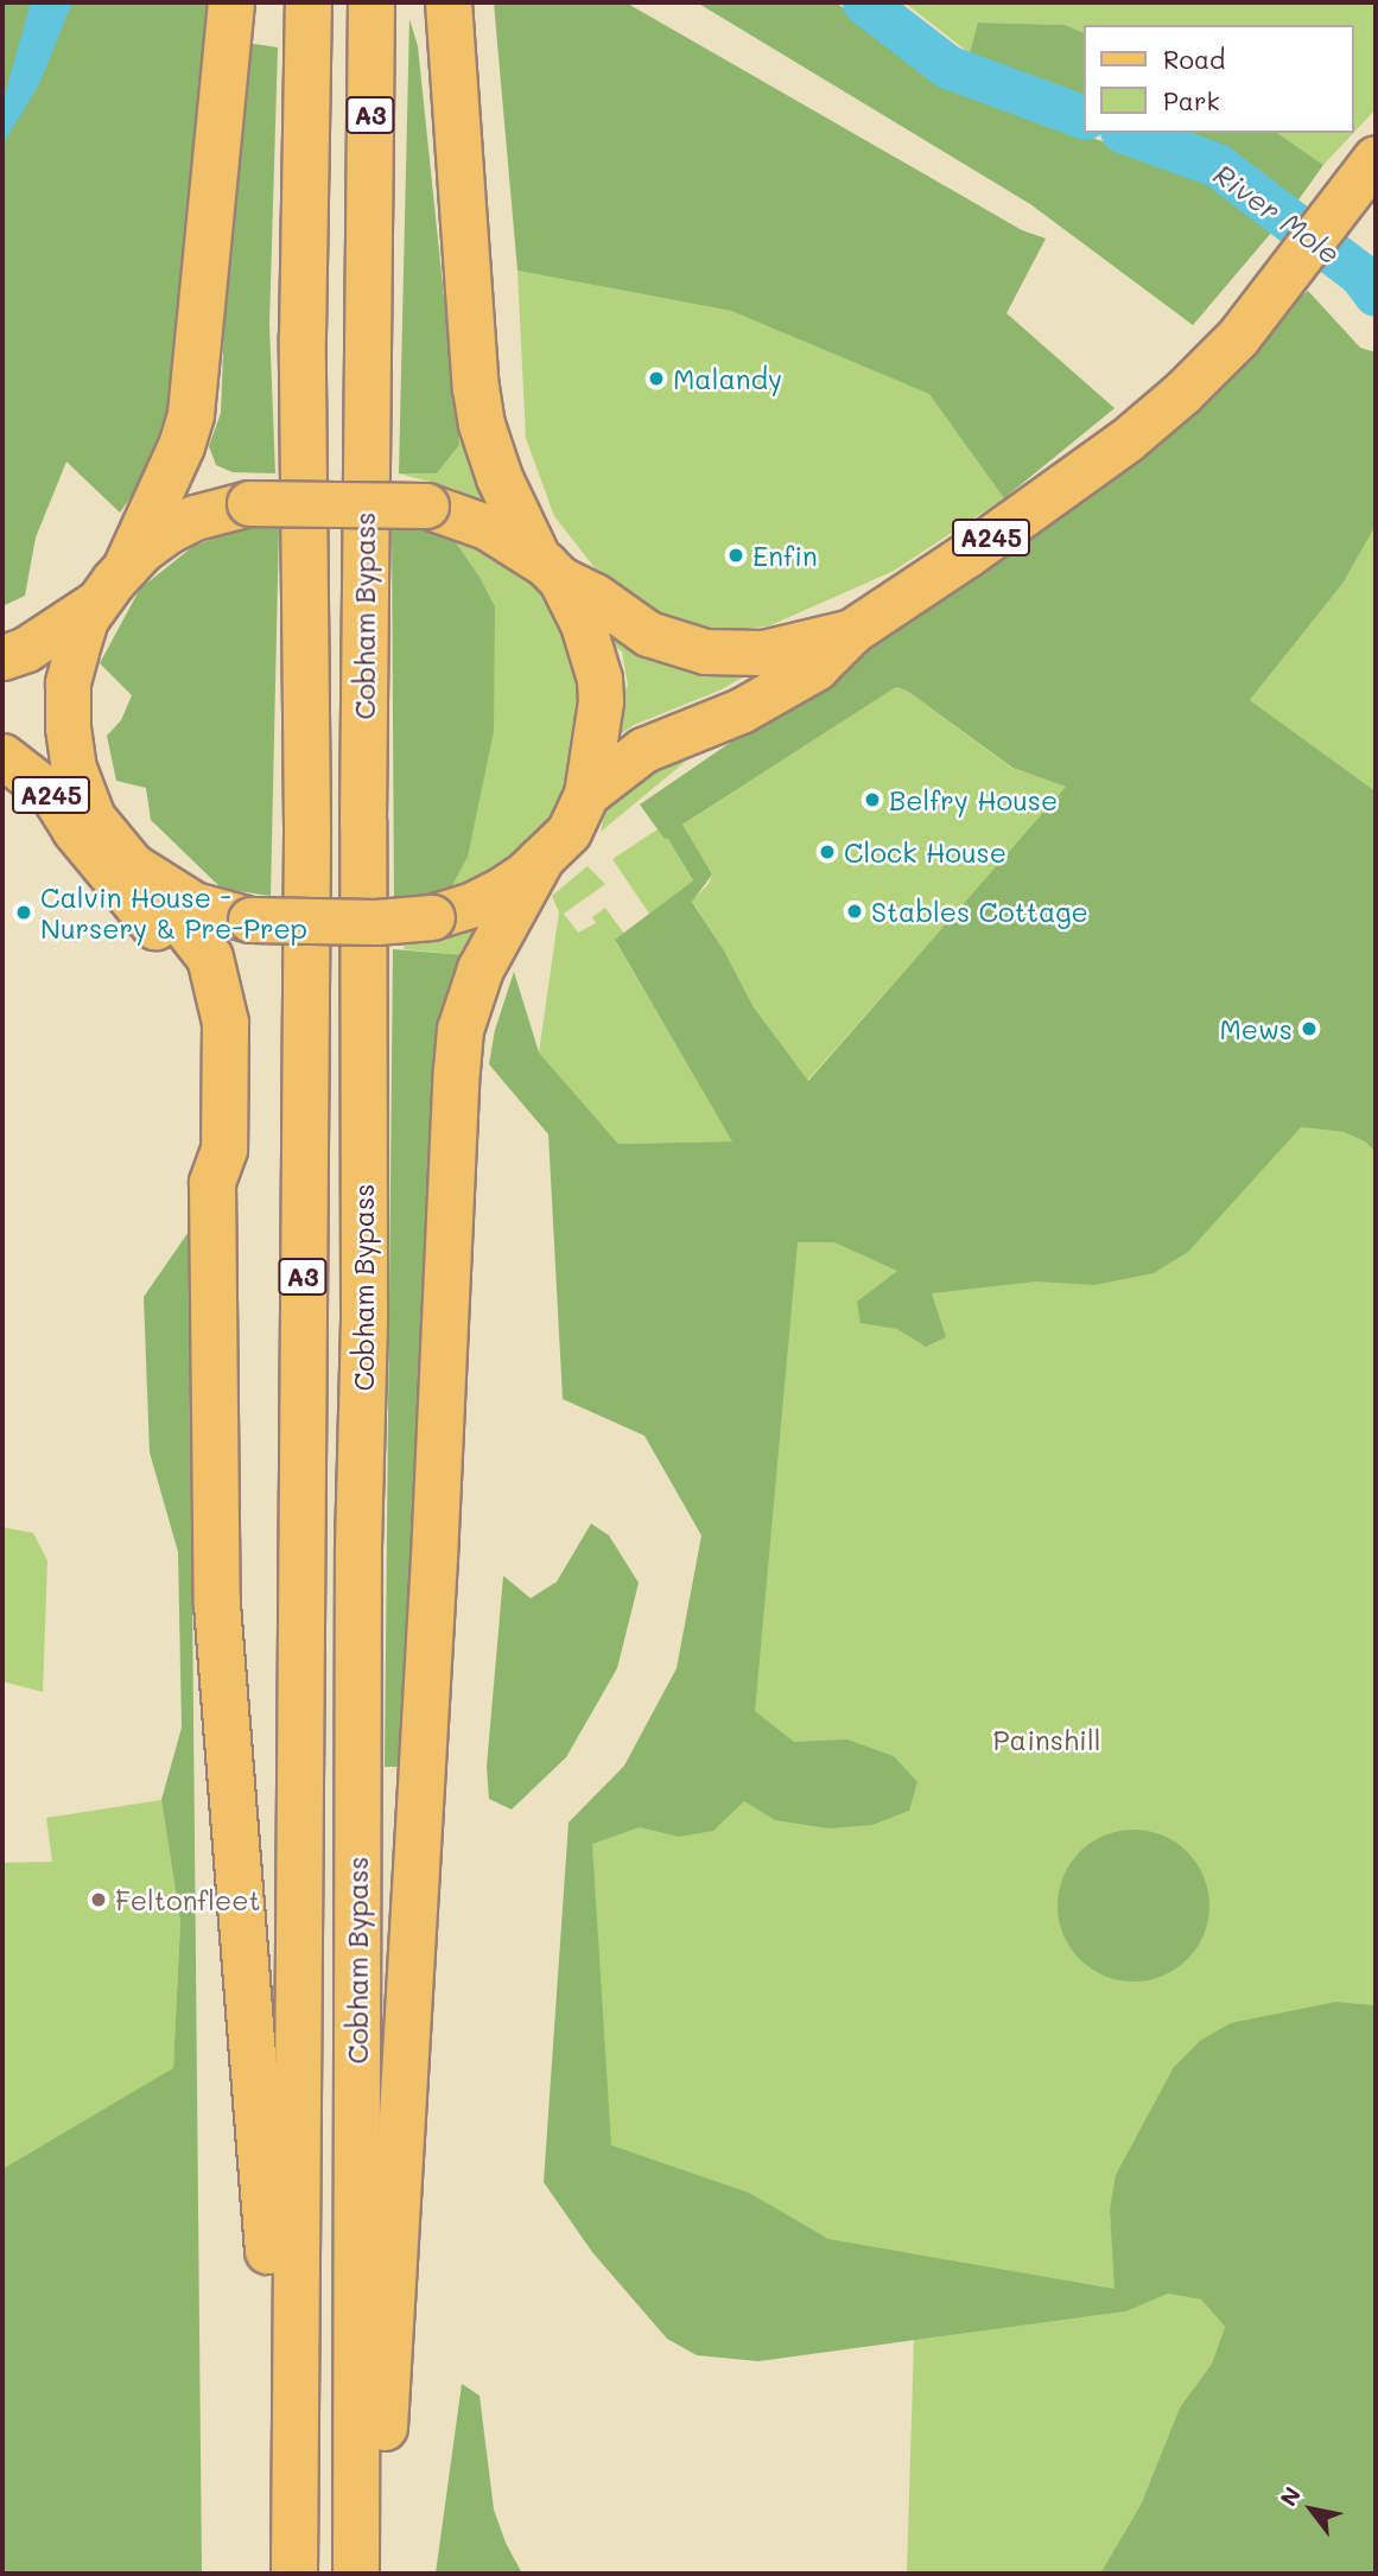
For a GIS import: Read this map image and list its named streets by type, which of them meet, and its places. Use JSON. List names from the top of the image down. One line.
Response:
{"streets":{"highway":["A3","Cobham Bypass"],"main road":["A245"]},"water":["River Mole"],"parks":["Painshill"],"places":["Malandy","Enfin","Belfry House","Clock House","Stables Cottage","Calvin House - Nursery & Pre-Prep","Mews","Feltonfleet"],"legend":["Road","Park"],"north":"top left"}
